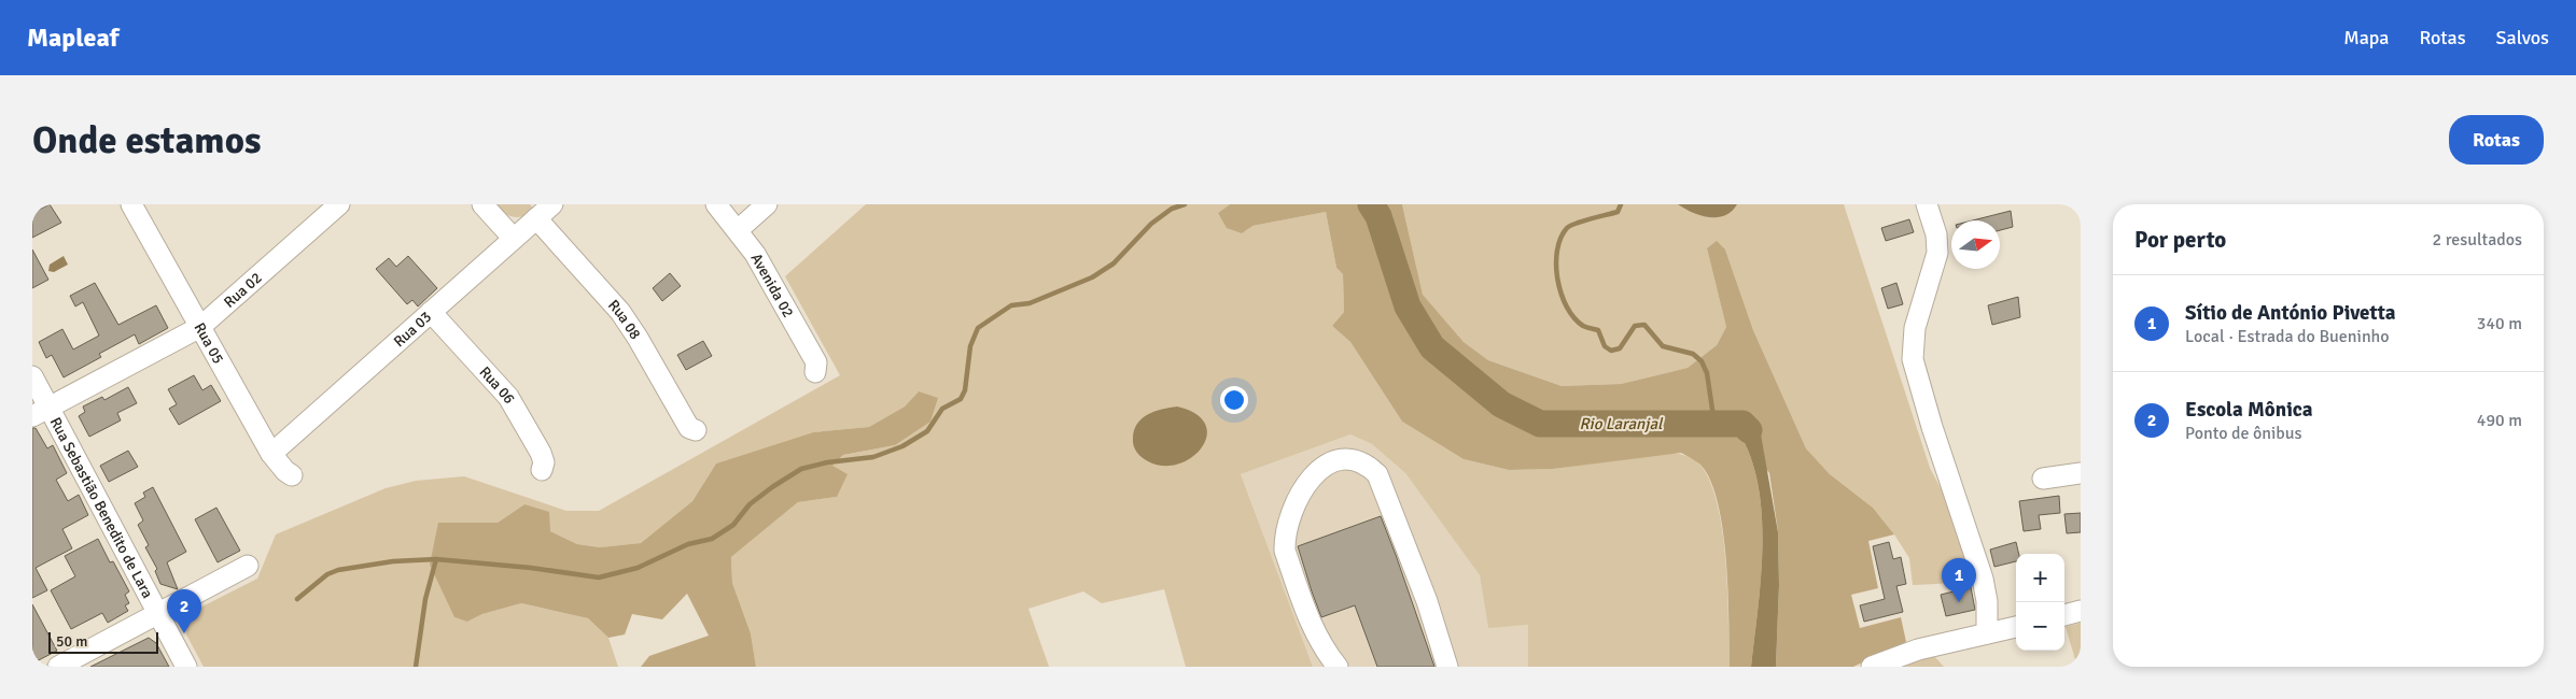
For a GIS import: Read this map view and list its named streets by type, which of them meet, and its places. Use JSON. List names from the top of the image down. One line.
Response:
{"streets":{"street":["Avenida 02","Rua 02","Rua 08","Rua 03","Rua 05","Rua 06","Rua Sebastião Benedito de Lara"]},"crossings":[["Rua 02","Rua 05"],["Rua 02","Rua Sebastião Benedito de Lara"],["Rua 08","Rua 03"],["Rua 03","Rua 05"],["Rua 03","Rua 06"]],"water":["Rio Laranjal"],"scale_bar":"50 m","north":"right","page":{"header":"Mapleaf","nav":["Mapa","Rotas","Salvos"],"buttons":"Rotas","title":"Onde estamos","heading":["Por perto","2 resultados"],"list":[{"mark":"1","name":"Sítio de António Pivetta","note":"Local · Estrada do Bueninho","value":"340 m"},{"mark":"2","name":"Escola Mônica","note":"Ponto de ônibus","value":"490 m"}],"map_buttons":["+","−"],"pins":["1","2"],"scale":"50 m"}}
